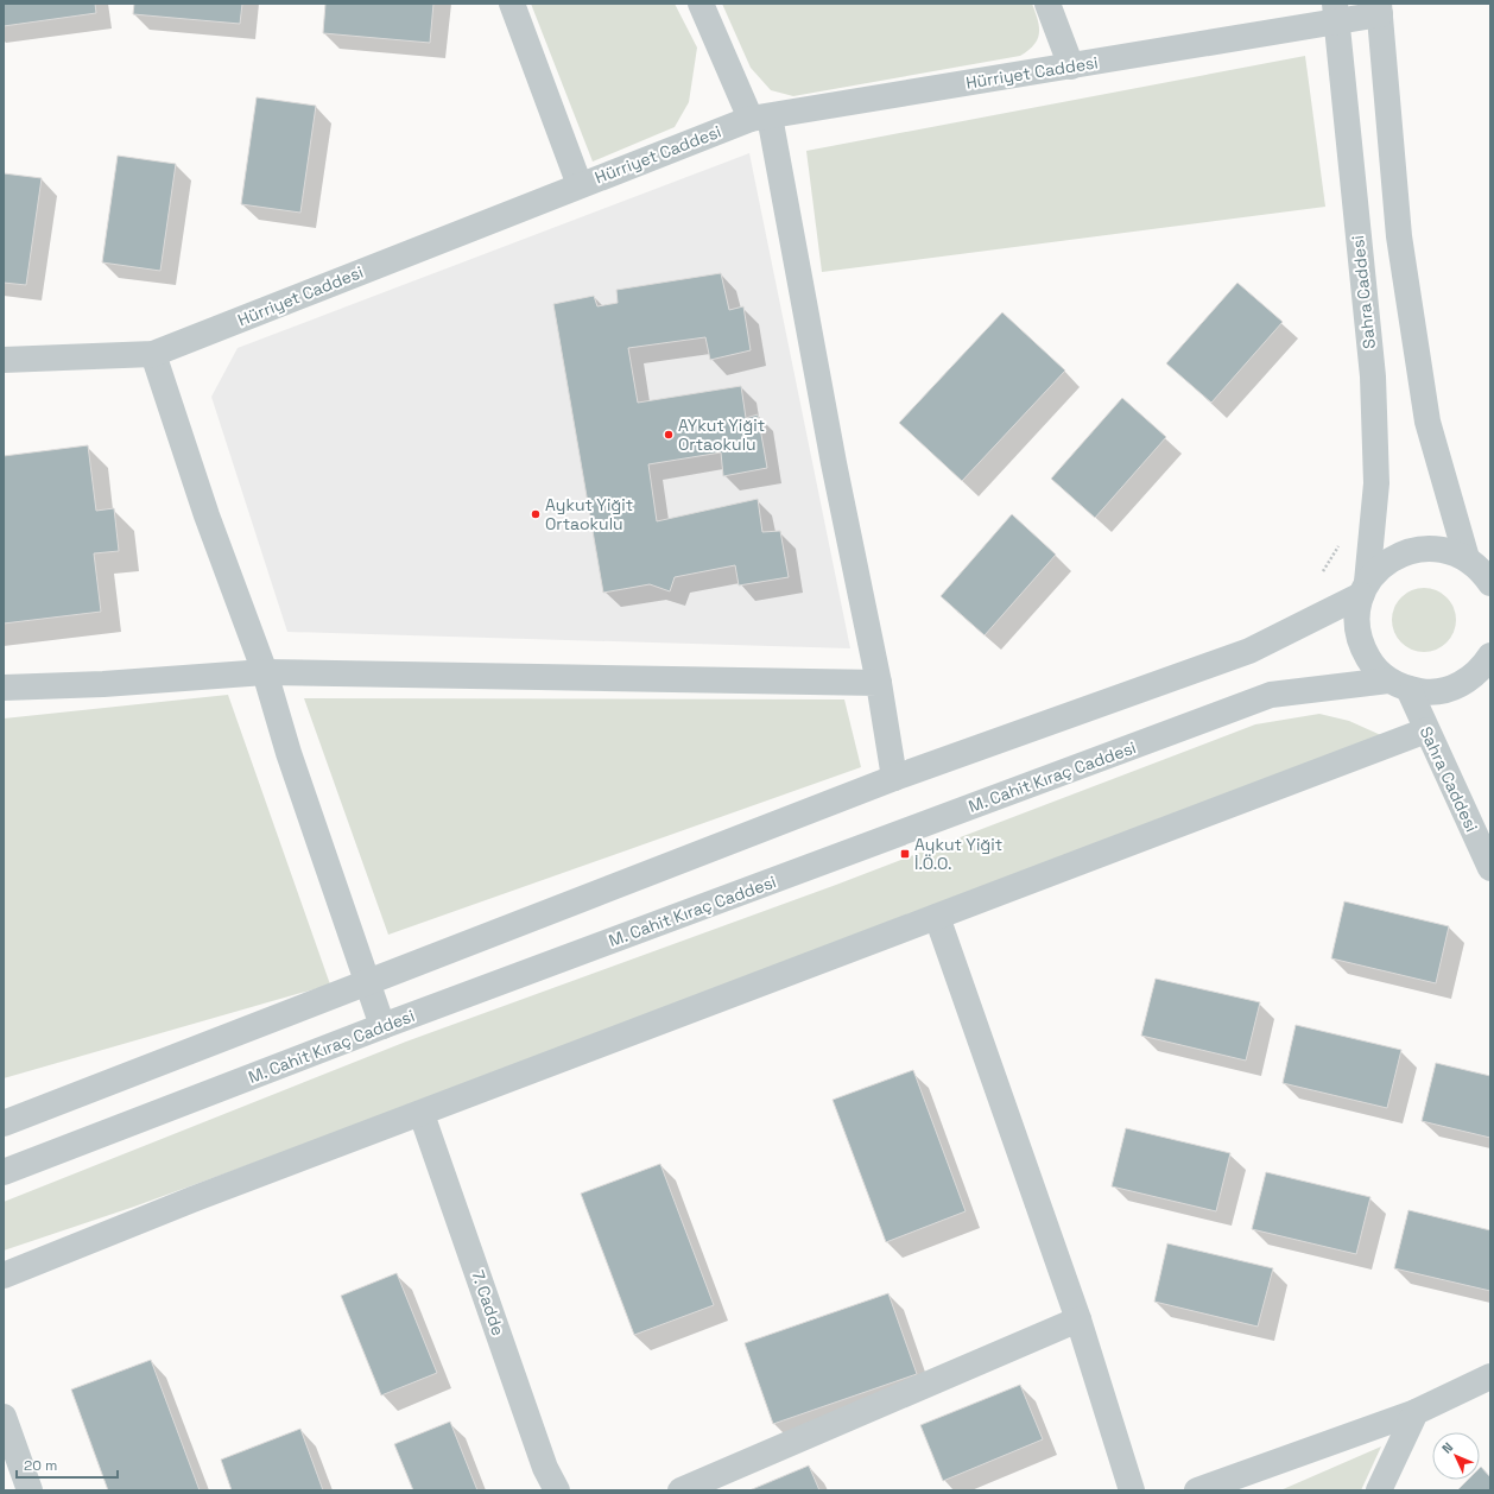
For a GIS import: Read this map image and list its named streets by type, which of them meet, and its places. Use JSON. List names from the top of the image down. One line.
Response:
{"streets":{"street":["Hürriyet Caddesi","Sahra Caddesi","M. Cahit Kıraç Caddesi","7. Cadde"]},"crossings":[["Hürriyet Caddesi","Sahra Caddesi"],["Sahra Caddesi","M. Cahit Kıraç Caddesi"]],"places":{"other":["AYkut Yiğit Ortaokulu","Aykut Yiğit Ortaokulu"],"transit":["Aykut Yiğit İ.Ö.O."]},"scale_bar":"20 m","north":"top left"}
